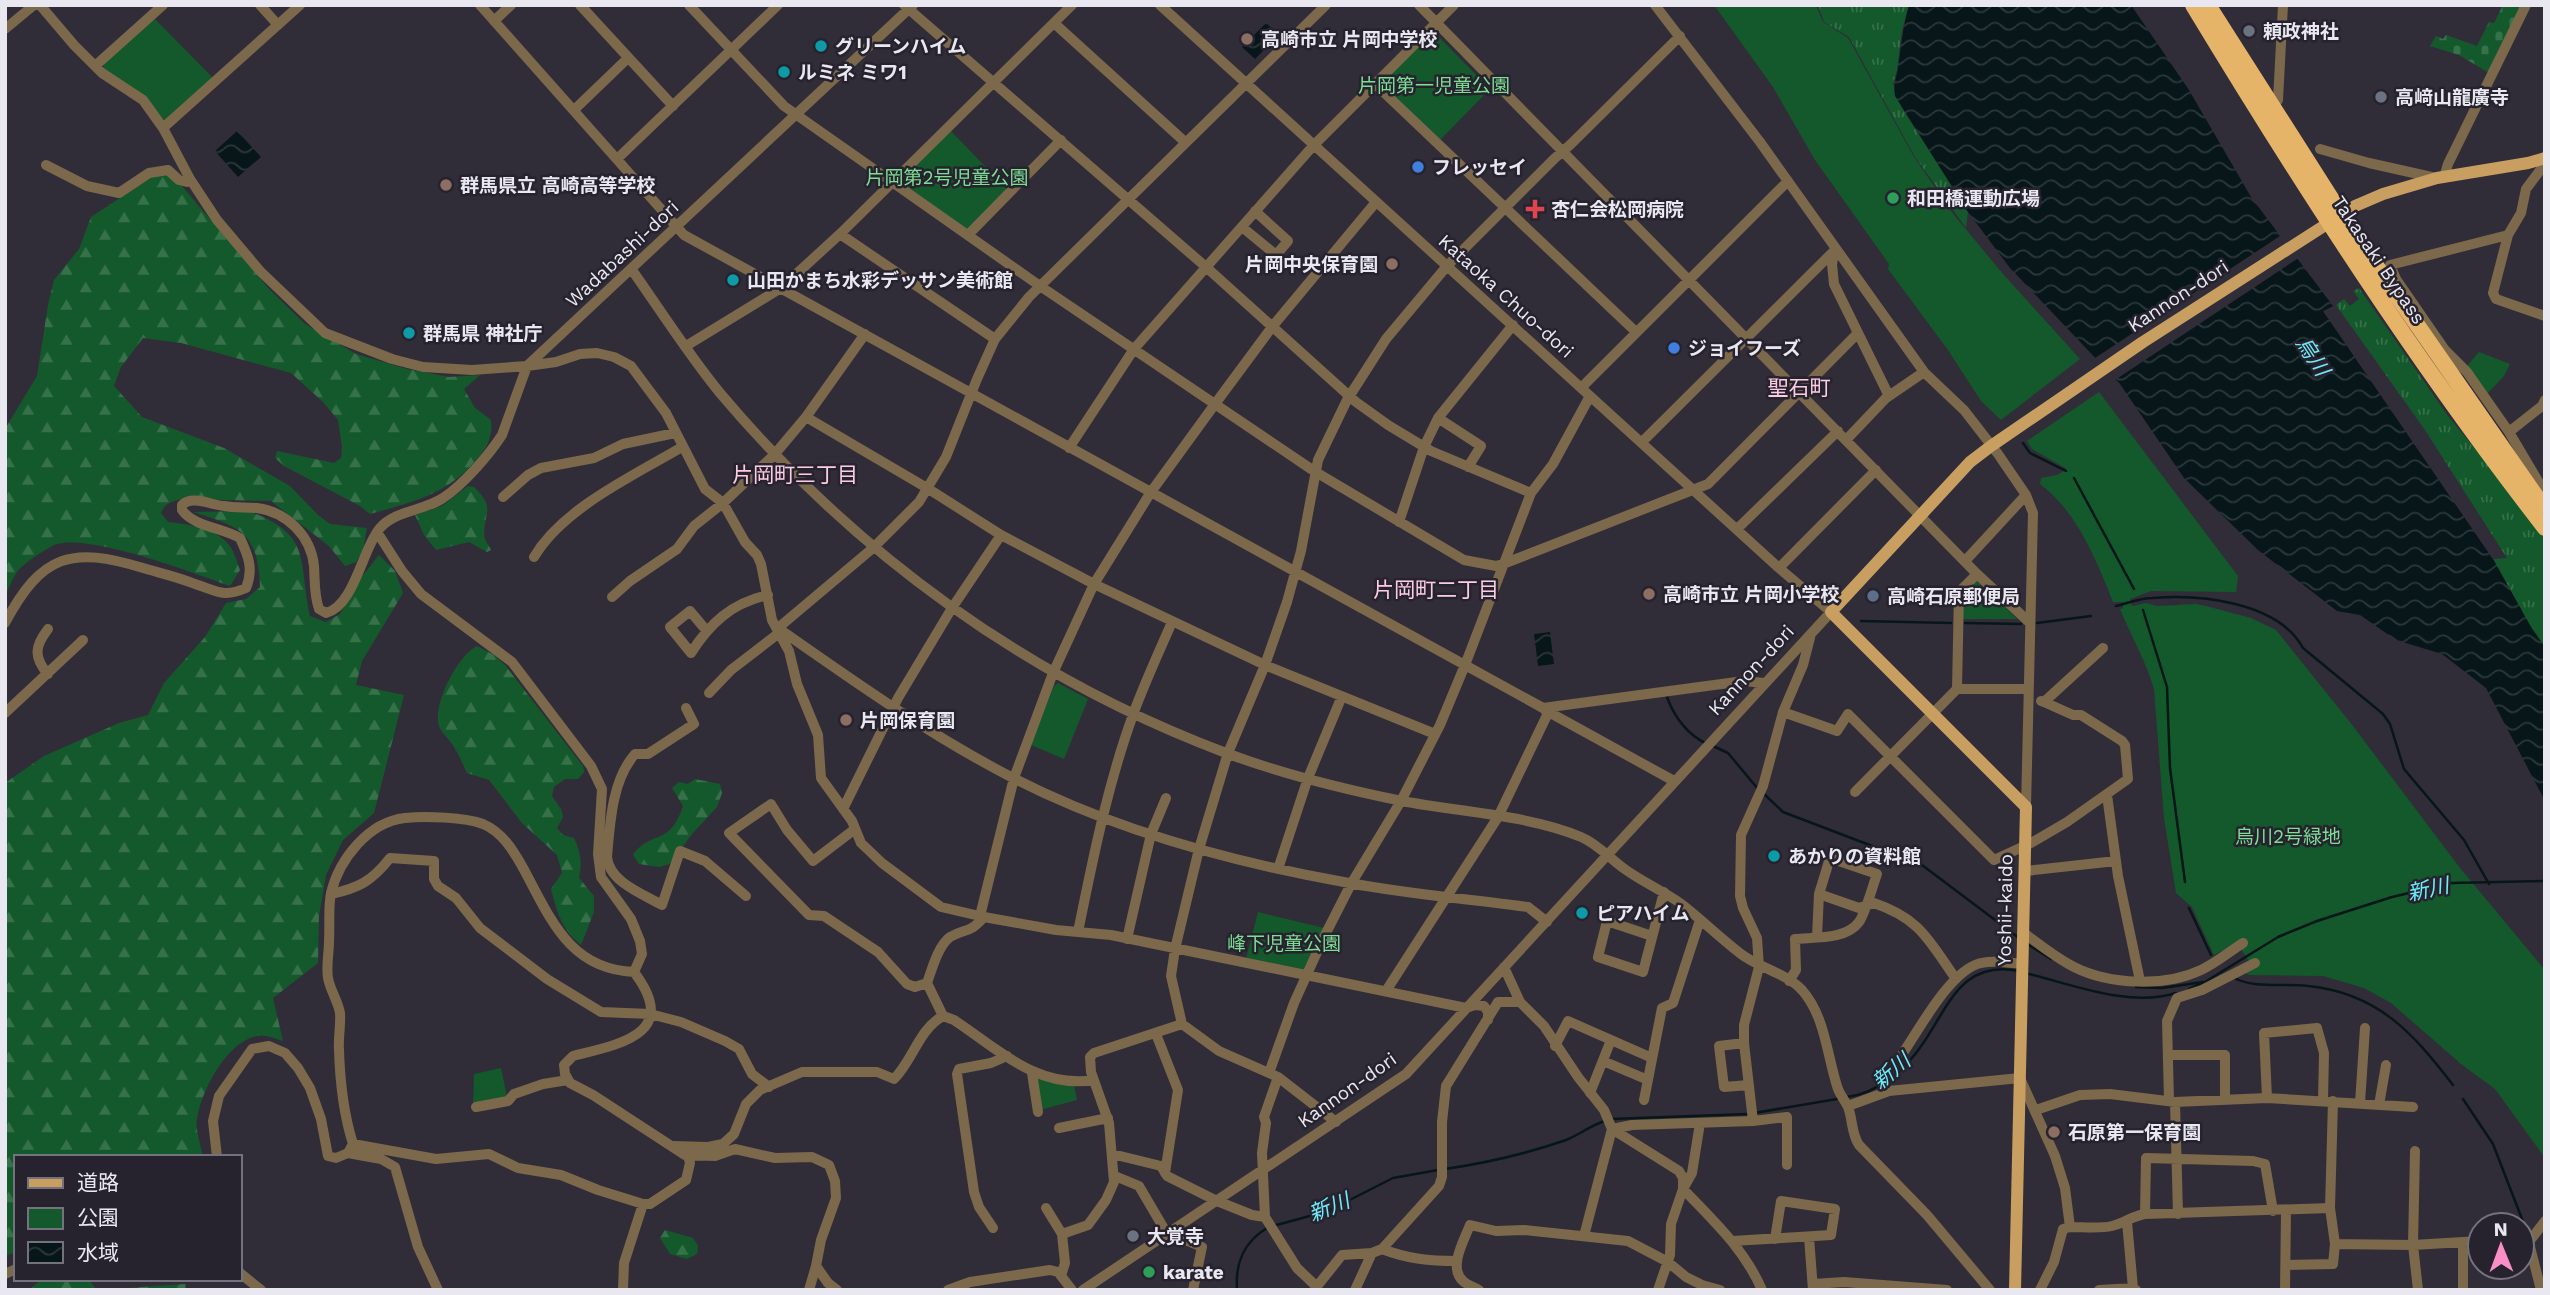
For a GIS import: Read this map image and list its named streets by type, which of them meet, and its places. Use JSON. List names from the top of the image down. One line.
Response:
{"streets":{"highway":["Takasaki Bypass"],"main road":["Kannon-dori","Yoshii-kaido"],"street":["Wadabashi-dori","Kataoka Chuo-dori"]},"crossings":[["Takasaki Bypass","Kannon-dori"],["Kataoka Chuo-dori","Kannon-dori"]],"districts":["聖石町","片岡町三丁目","片岡町二丁目"],"water":["烏川","新川"],"parks":["片岡第一児童公園","片岡第2号児童公園","烏川2号緑地","峰下児童公園"],"places":{"other":["頼政神社","高崎市立 片岡中学校","グリーンハイム","ルミネ ミワ1","高﨑山龍廣寺","フレッセイ","群馬県立 高崎高等学校","和田橋運動広場","片岡中央保育園","山田かまち水彩デッサン美術館","群馬県 神社庁","ジョイフーズ","高崎市立 片岡小学校","高崎石原郵便局","片岡保育園","あかりの資料館","ピアハイム","石原第一保育園","大覚寺","karate"],"health":["杏仁会松岡病院"]},"legend":["道路","公園","水域"],"north":"top"}
